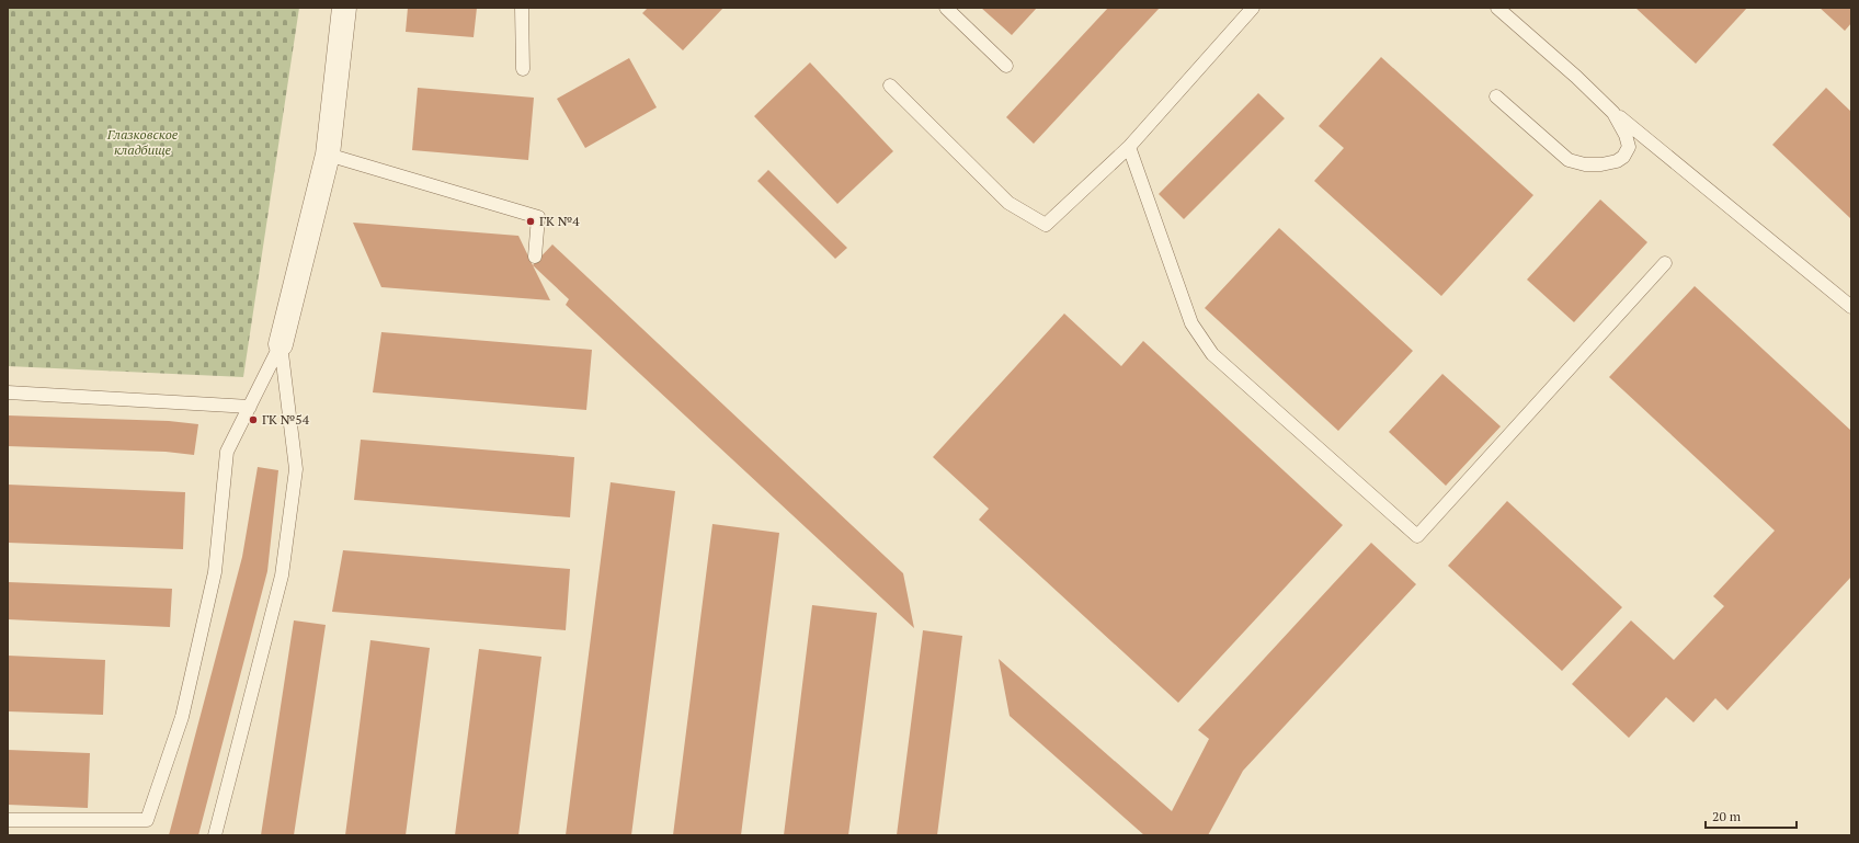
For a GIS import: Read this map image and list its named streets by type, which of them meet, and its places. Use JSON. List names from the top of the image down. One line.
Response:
{"parks":["Глазковское кладбище"],"places":["ГК №4","ГК №54"],"scale_bar":"20 m"}
